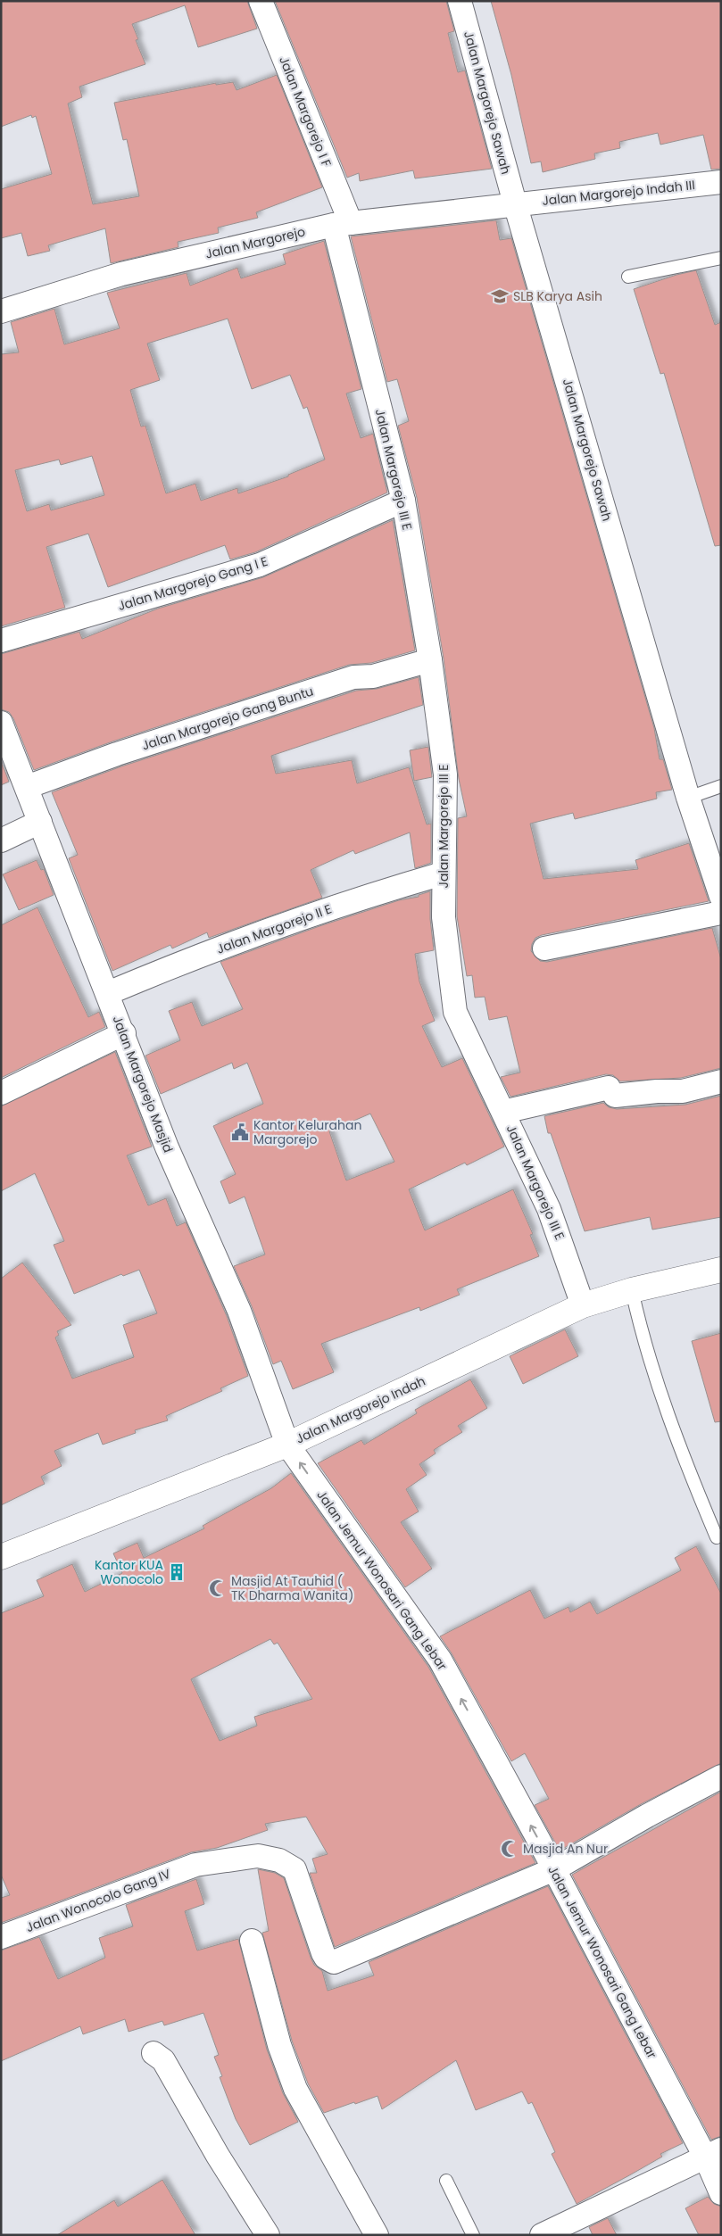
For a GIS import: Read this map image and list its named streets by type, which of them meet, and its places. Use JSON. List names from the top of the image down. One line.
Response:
{"streets":{"main road":["Jalan Margorejo Indah"],"street":["Jalan Margorejo Sawah","Jalan Margorejo I F","Jalan Margorejo Indah III","Jalan Margorejo","Jalan Margorejo III E","Jalan Margorejo Gang I E","Jalan Margorejo Gang Buntu","Jalan Margorejo II E","Jalan Margorejo Masjid","Jalan Jemur Wonosari Gang Lebar","Jalan Wonocolo Gang IV"]},"crossings":[["Jalan Margorejo Sawah","Jalan Margorejo Indah III"],["Jalan Margorejo Sawah","Jalan Margorejo"],["Jalan Margorejo I F","Jalan Margorejo"],["Jalan Margorejo I F","Jalan Margorejo III E"],["Jalan Margorejo Indah III","Jalan Margorejo"],["Jalan Margorejo","Jalan Margorejo III E"],["Jalan Margorejo III E","Jalan Margorejo Gang I E"],["Jalan Margorejo III E","Jalan Margorejo Gang Buntu"],["Jalan Margorejo III E","Jalan Margorejo II E"],["Jalan Margorejo III E","Jalan Margorejo Indah"],["Jalan Margorejo Gang Buntu","Jalan Margorejo Masjid"],["Jalan Margorejo II E","Jalan Margorejo Masjid"],["Jalan Margorejo Masjid","Jalan Margorejo Indah"],["Jalan Margorejo Masjid","Jalan Jemur Wonosari Gang Lebar"],["Jalan Margorejo Indah","Jalan Jemur Wonosari Gang Lebar"],["Jalan Jemur Wonosari Gang Lebar","Jalan Wonocolo Gang IV"]],"one_way":["Jalan Jemur Wonosari Gang Lebar"],"places":{"school or university":["SLB Karya Asih"],"public building":["Kantor Kelurahan Margorejo"],"building":["Kantor KUA Wonocolo"],"mosque":["Masjid At Tauhid ( TK Dharma Wanita)","Masjid An Nur"]}}
